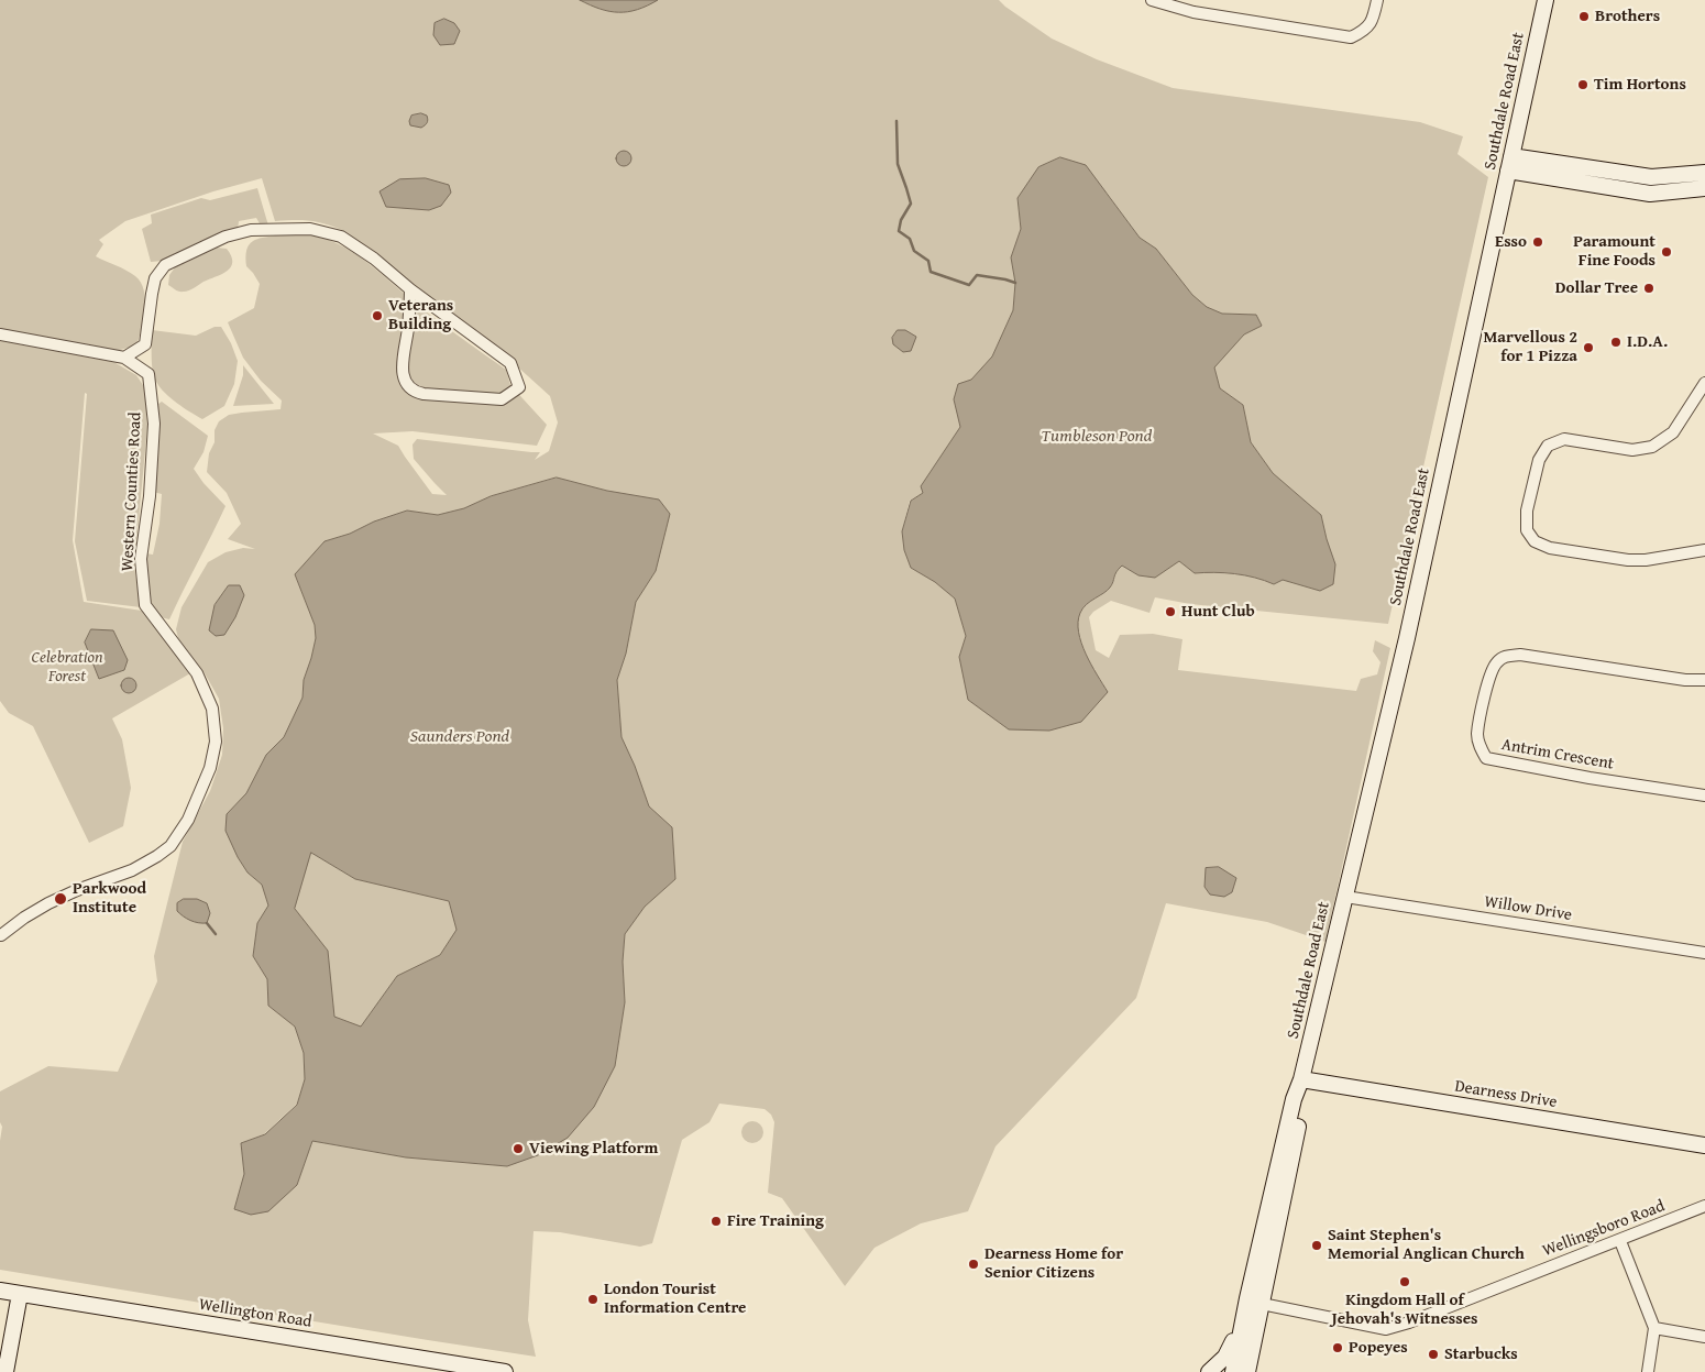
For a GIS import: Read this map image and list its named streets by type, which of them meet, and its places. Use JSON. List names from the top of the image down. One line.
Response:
{"streets":{"main road":["Southdale Road East","Dearness Drive","Wellington Road"],"street":["Western Counties Road","Antrim Crescent","Willow Drive","Wellingsboro Road"]},"crossings":[["Southdale Road East","Willow Drive"],["Southdale Road East","Dearness Drive"],["Southdale Road East","Wellingsboro Road"]],"water":["Tumbleson Pond","Saunders Pond"],"parks":["Celebration Forest"],"places":["Brothers","Tim Hortons","Esso","Paramount Fine Foods","Dollar Tree","Veterans Building","I.D.A.","Marvellous 2 for 1 Pizza","Hunt Club","Parkwood Institute","Viewing Platform","Fire Training","Saint Stephen's Memorial Anglican Church","Dearness Home for Senior Citizens","Kingdom Hall of Jehovah's Witnesses","London Tourist Information Centre","Popeyes","Starbucks"]}
